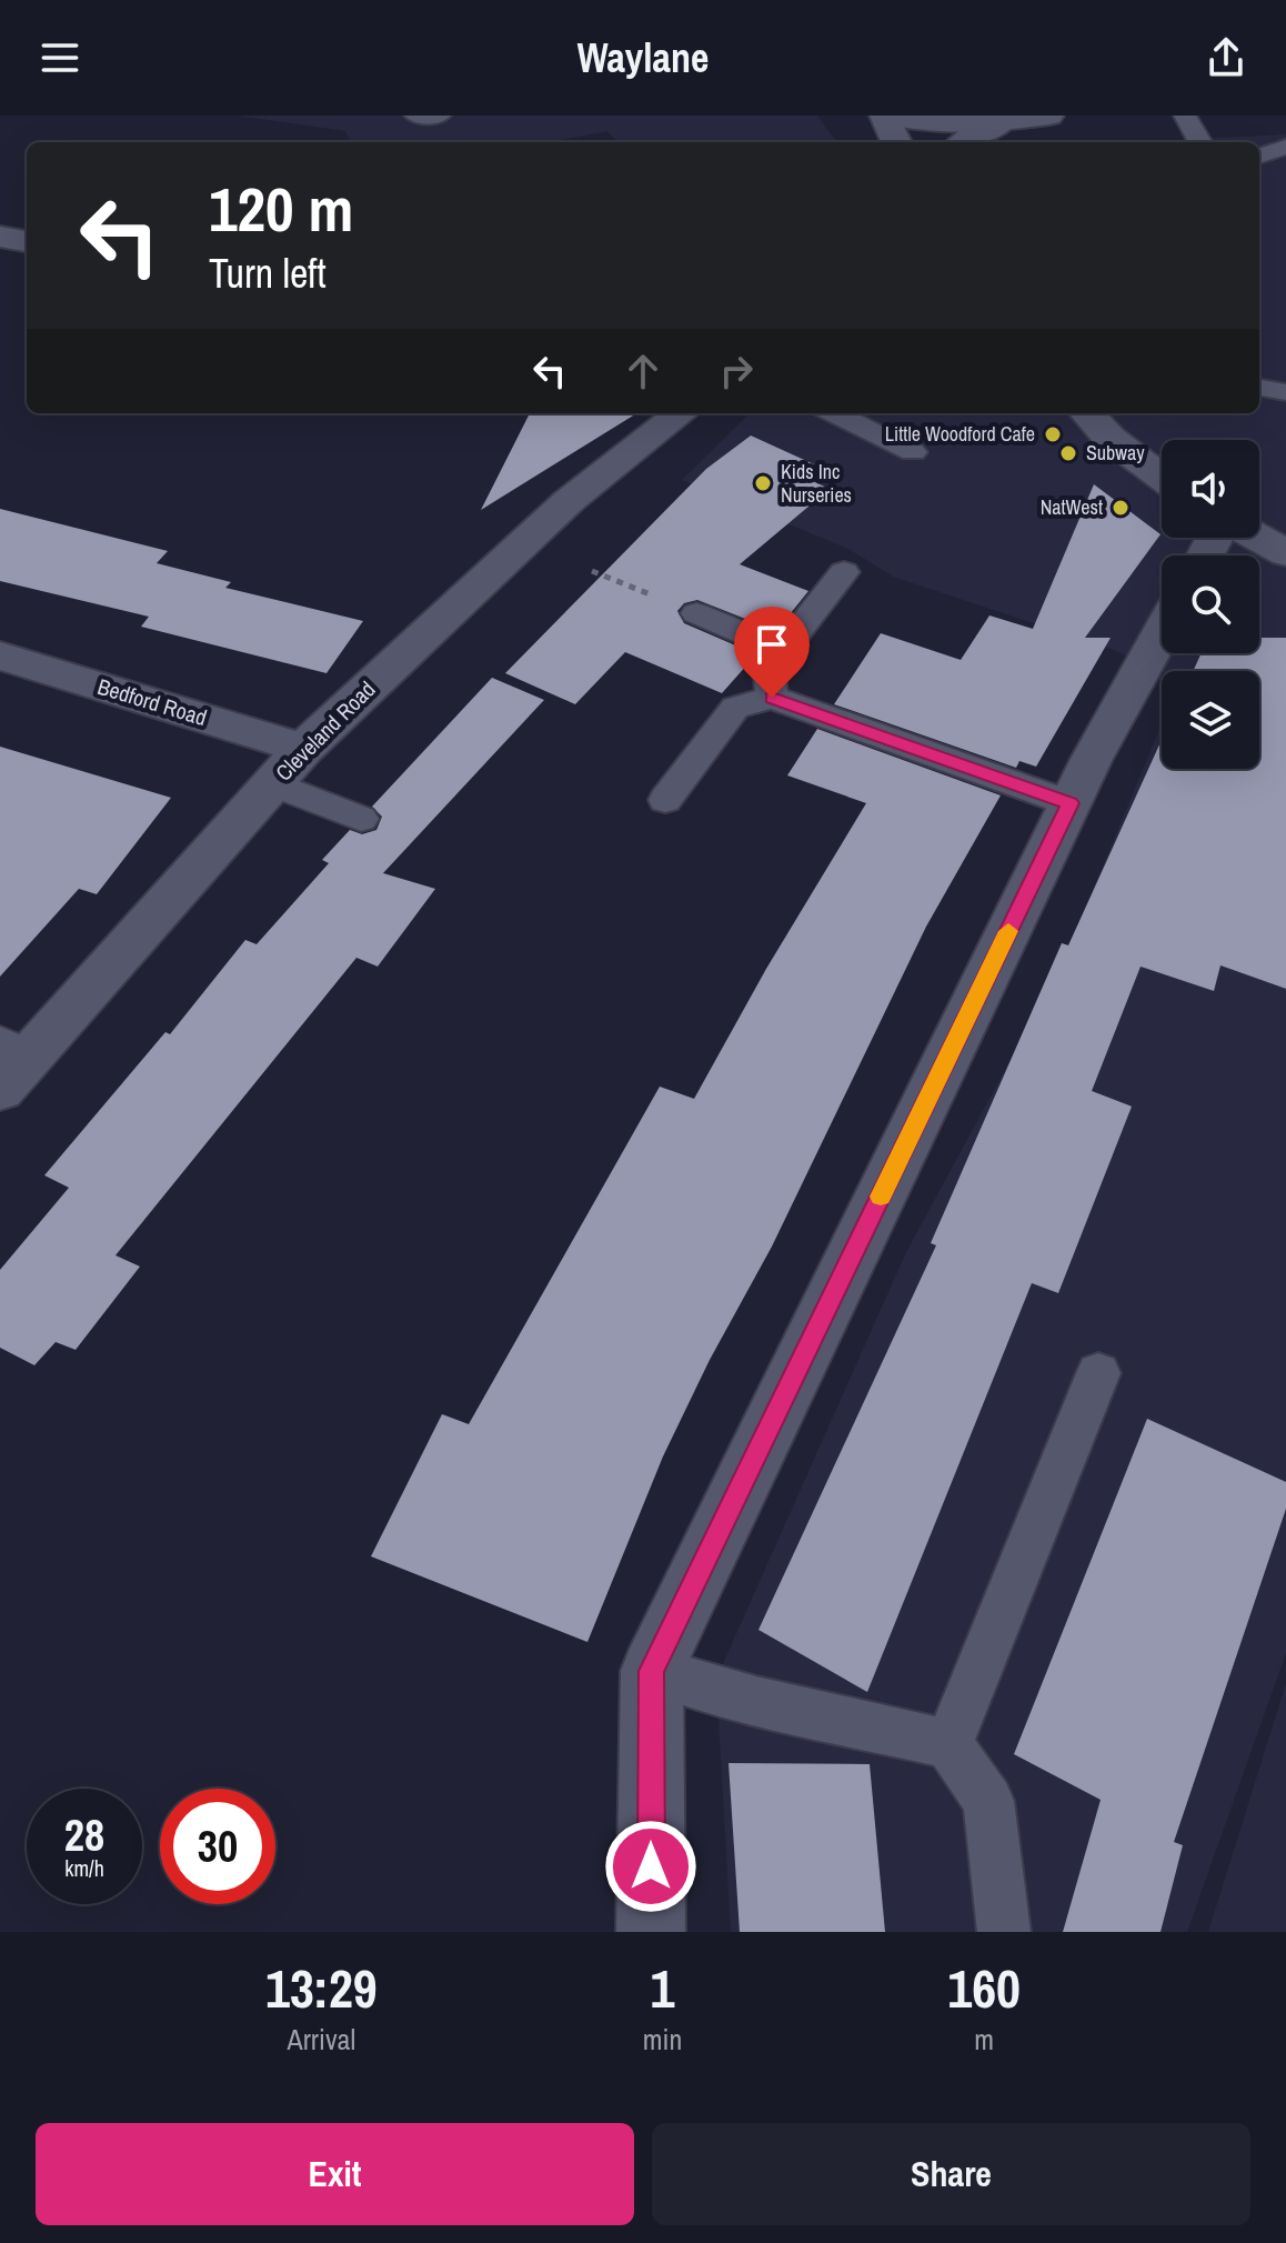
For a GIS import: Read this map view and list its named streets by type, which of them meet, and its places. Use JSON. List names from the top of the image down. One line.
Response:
{"streets":{"street":["Bedford Road","Cleveland Road"]},"crossings":[["Bedford Road","Cleveland Road"]],"places":["Little Woodford Cafe","Subway","Kids Inc Nurseries","NatWest"],"page":{"header":"Waylane","turn":["120 m","Turn left"],"speed":"28 km/h","limit":"30","eta":["13:29","Arrival","1","min","160","m"],"buttons":["Exit","Share"]}}
